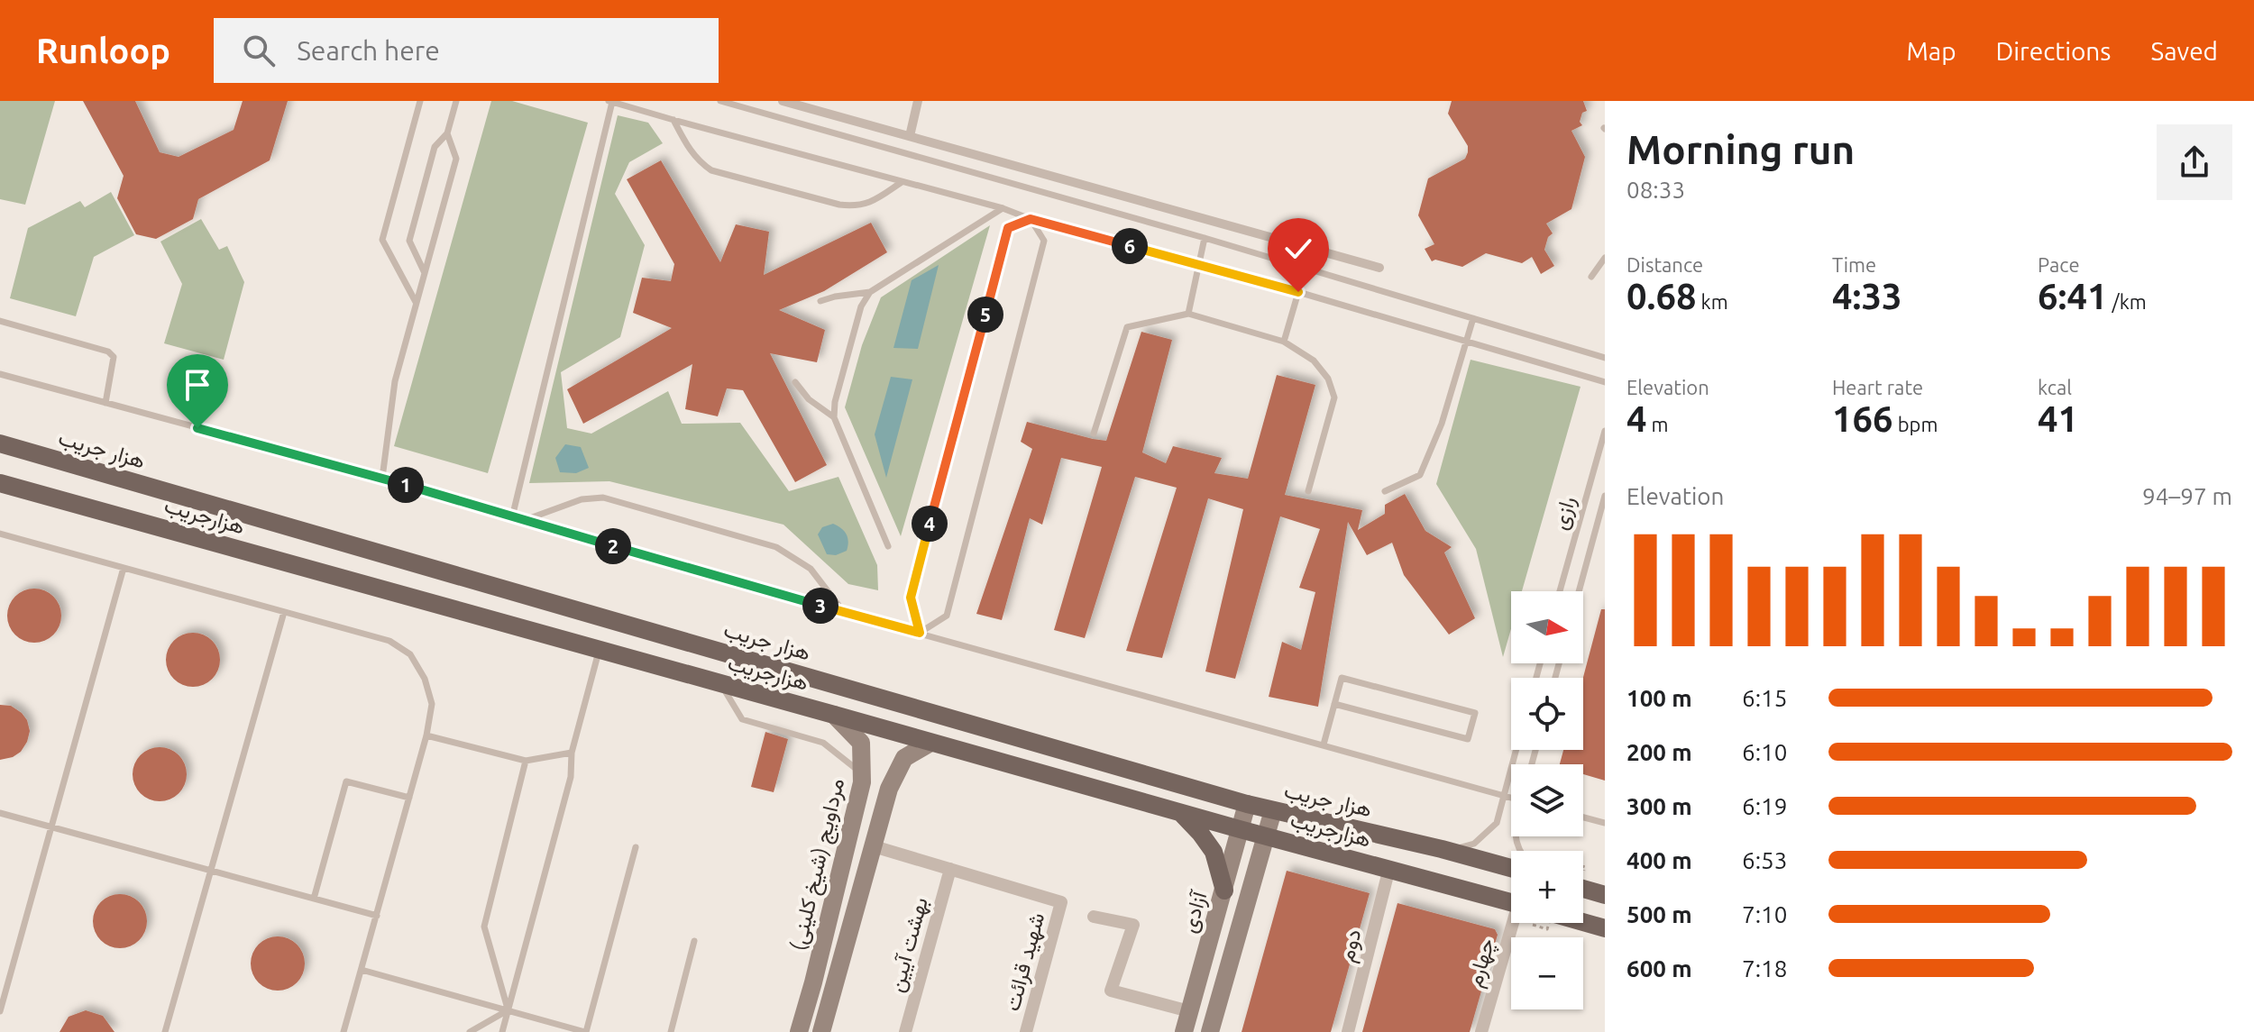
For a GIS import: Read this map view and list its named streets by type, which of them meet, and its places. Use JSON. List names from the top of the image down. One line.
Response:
{"streets":{"main road":["هزار جریب","هزارجریب","مرداویج (شیخ کلینی)","آزادی"],"street":["بهشت آیین","دوم","شهید قرائت","چهارم"],"lane":["رازی"]},"crossings":[["هزار جریب","آزادی"],["هزارجریب","مرداویج (شیخ کلینی)"],["هزارجریب","آزادی"],["هزارجریب","دوم"],["بهشت آیین","شهید قرائت"]],"north":"right","page":{"header":"Runloop","search":"Search here","nav":["Map","Directions","Saved"],"heading":["Morning run","08:33"],"stats":[["Distance","0.68 km"],["Time","4:33"],["Pace","6:41 /km"],["Elevation","4 m"],["Heart rate","166 bpm"],["kcal","41"]],"pins":["6","5","1","4","2","3"],"chart":["Elevation","94–97 m"],"map_buttons":["+","−"],"list":[{"name":"100 m","note":"6:15"},{"name":"200 m","note":"6:10"},{"name":"300 m","note":"6:19"},{"name":"400 m","note":"6:53"},{"name":"500 m","note":"7:10"},{"name":"600 m","note":"7:18"}]}}
